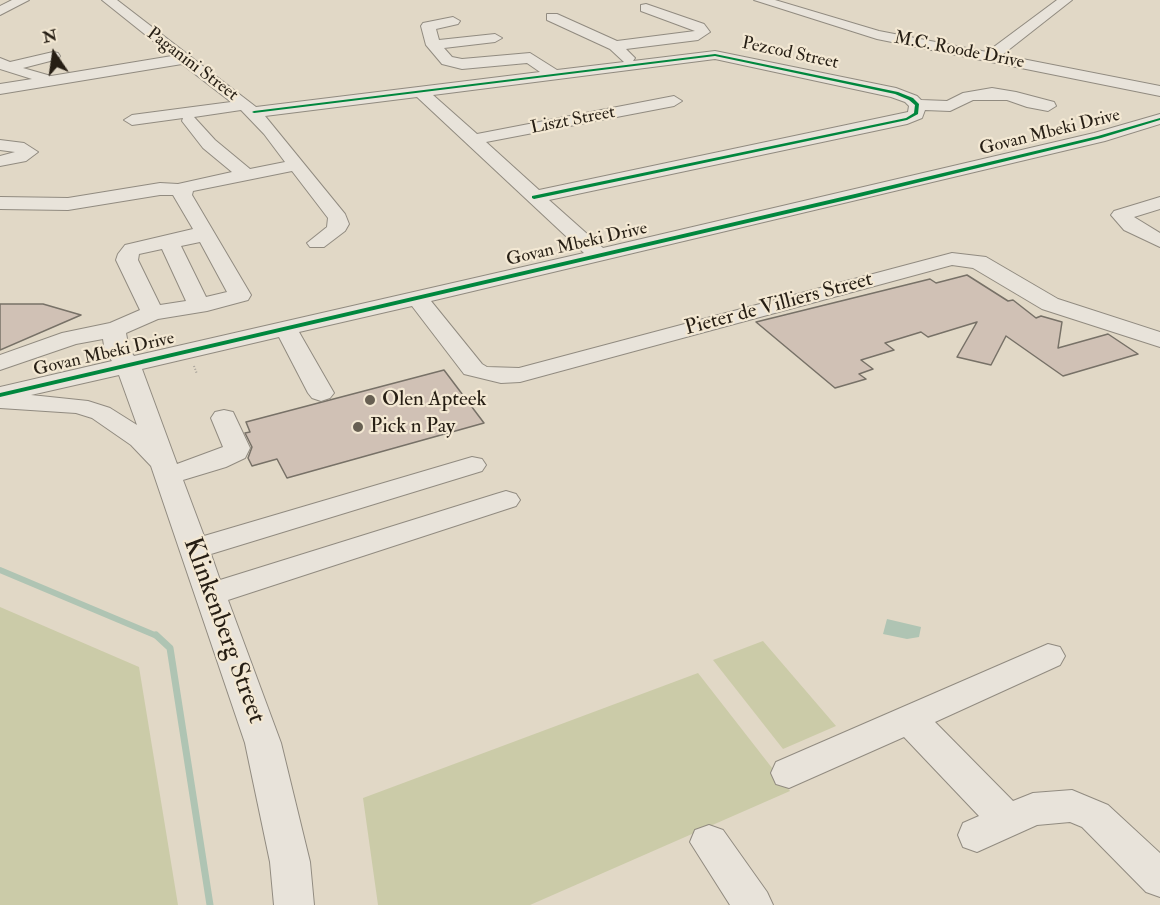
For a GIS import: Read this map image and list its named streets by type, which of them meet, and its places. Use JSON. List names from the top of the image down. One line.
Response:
{"streets":{"street":["M.C. Roode Drive","Pezcod Street","Paganini Street","Liszt Street","Govan Mbeki Drive","Pieter de Villiers Street","Klinkenberg Street"]},"crossings":[["Pezcod Street","Paganini Street"],["Govan Mbeki Drive","Pieter de Villiers Street"],["Govan Mbeki Drive","Klinkenberg Street"]],"places":["Olen Apteek","Pick n Pay"],"north":"top"}
